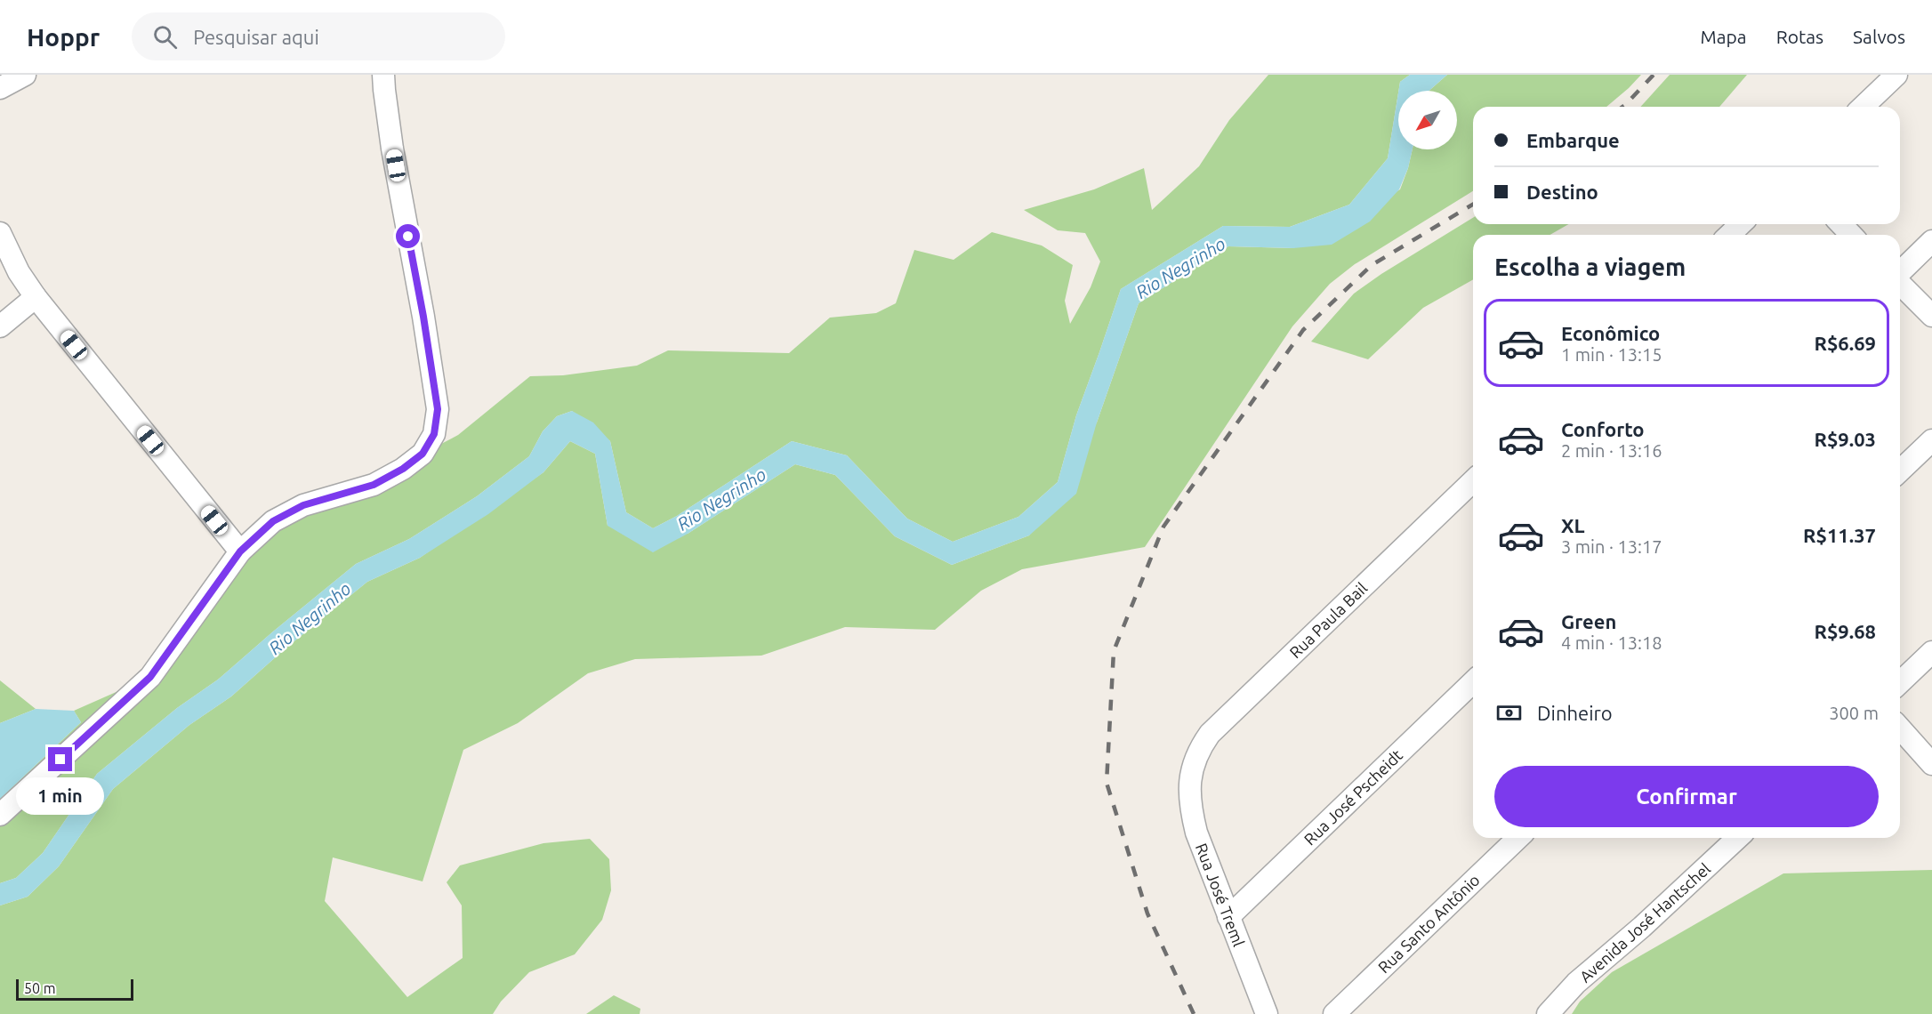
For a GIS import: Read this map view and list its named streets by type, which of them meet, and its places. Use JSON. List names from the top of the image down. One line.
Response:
{"streets":{"street":["Rua Paula Bail","Rua José Pscheidt","Rua José Treml","Avenida José Hantschel","Rua Santo Antônio"]},"crossings":[["Rua Paula Bail","Rua José Treml"],["Rua José Pscheidt","Rua José Treml"]],"water":["Rio Negrinho"],"scale_bar":"50 m","north":"bottom left","page":{"header":"Hoppr","search":"Pesquisar aqui","nav":["Mapa","Rotas","Salvos"],"banner":["Embarque","Destino"],"heading":"Escolha a viagem","list":[{"name":"Econômico","note":"1 min · 13:15","value":"R$6.69"},{"name":"Conforto","note":"2 min · 13:16","value":"R$9.03"},{"name":"XL","note":"3 min · 13:17","value":"R$11.37"},{"name":"Green","note":"4 min · 13:18","value":"R$9.68"}],"pay":["Dinheiro","300 m"],"buttons":"Confirmar","bubble":"1 min","scale":"50 m"}}
